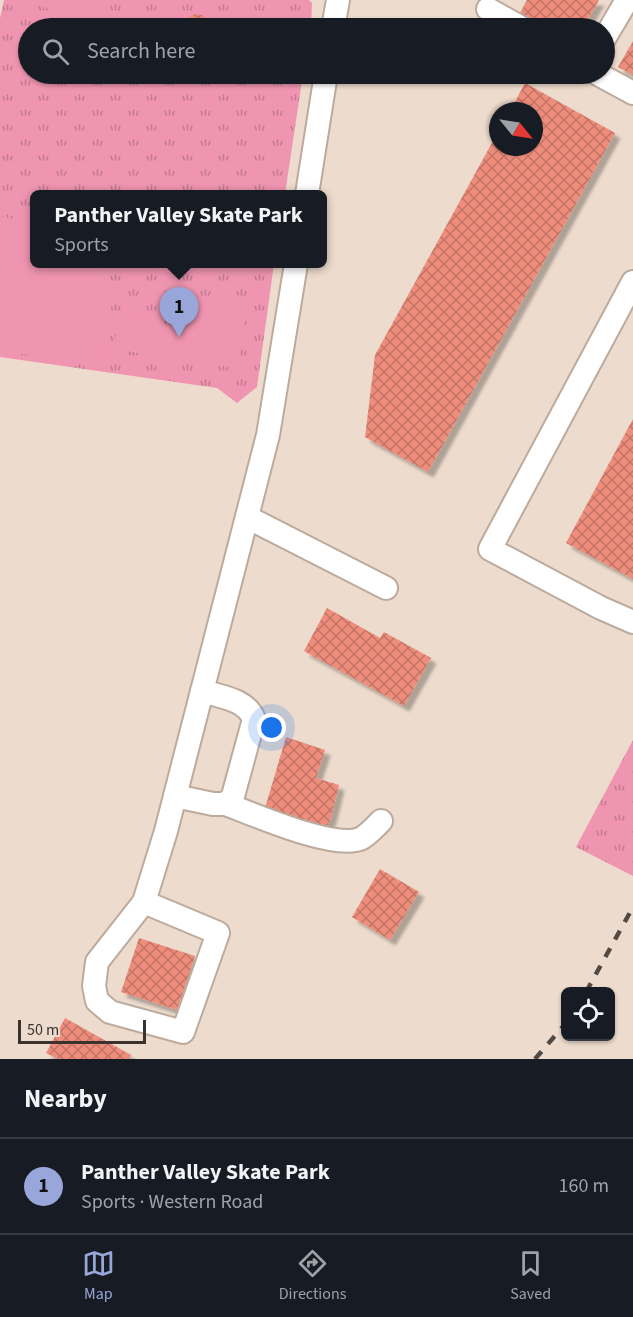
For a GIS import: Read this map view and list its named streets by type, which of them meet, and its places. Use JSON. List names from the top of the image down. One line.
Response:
{"scale_bar":"50 m","north":"bottom right","page":{"search":"Search here","popup":["Panther Valley Skate Park","Sports"],"pins":"1","scale":"50 m","heading":"Nearby","list":[{"mark":"1","name":"Panther Valley Skate Park","note":"Sports · Western Road","value":"160 m"}],"nav":["Map","Directions","Saved"]}}
